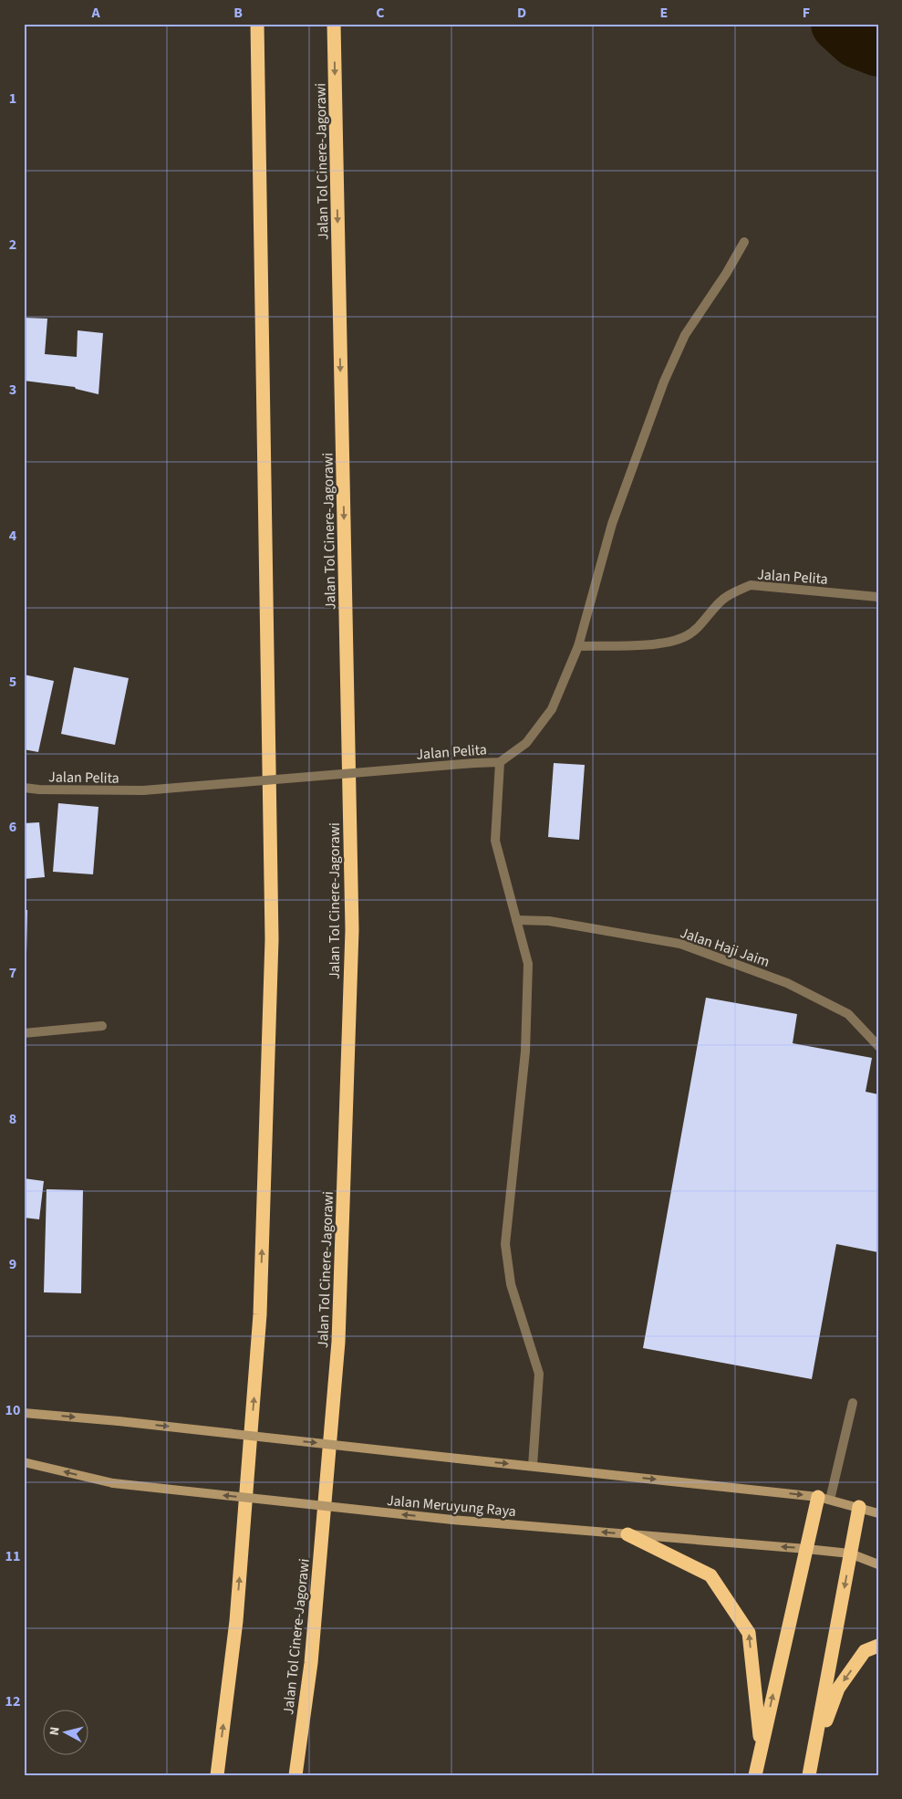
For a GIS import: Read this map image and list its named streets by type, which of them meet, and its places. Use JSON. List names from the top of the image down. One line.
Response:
{"streets":{"highway":["Jalan Tol Cinere-Jagorawi"],"main road":["Jalan Meruyung Raya"],"street":["Jalan Pelita","Jalan Haji Jaim"]},"north":"left","grid":{"columns":["A","B","C","D","E","F"],"rows":["1","2","3","4","5","6","7","8","9","10","11","12"]}}
